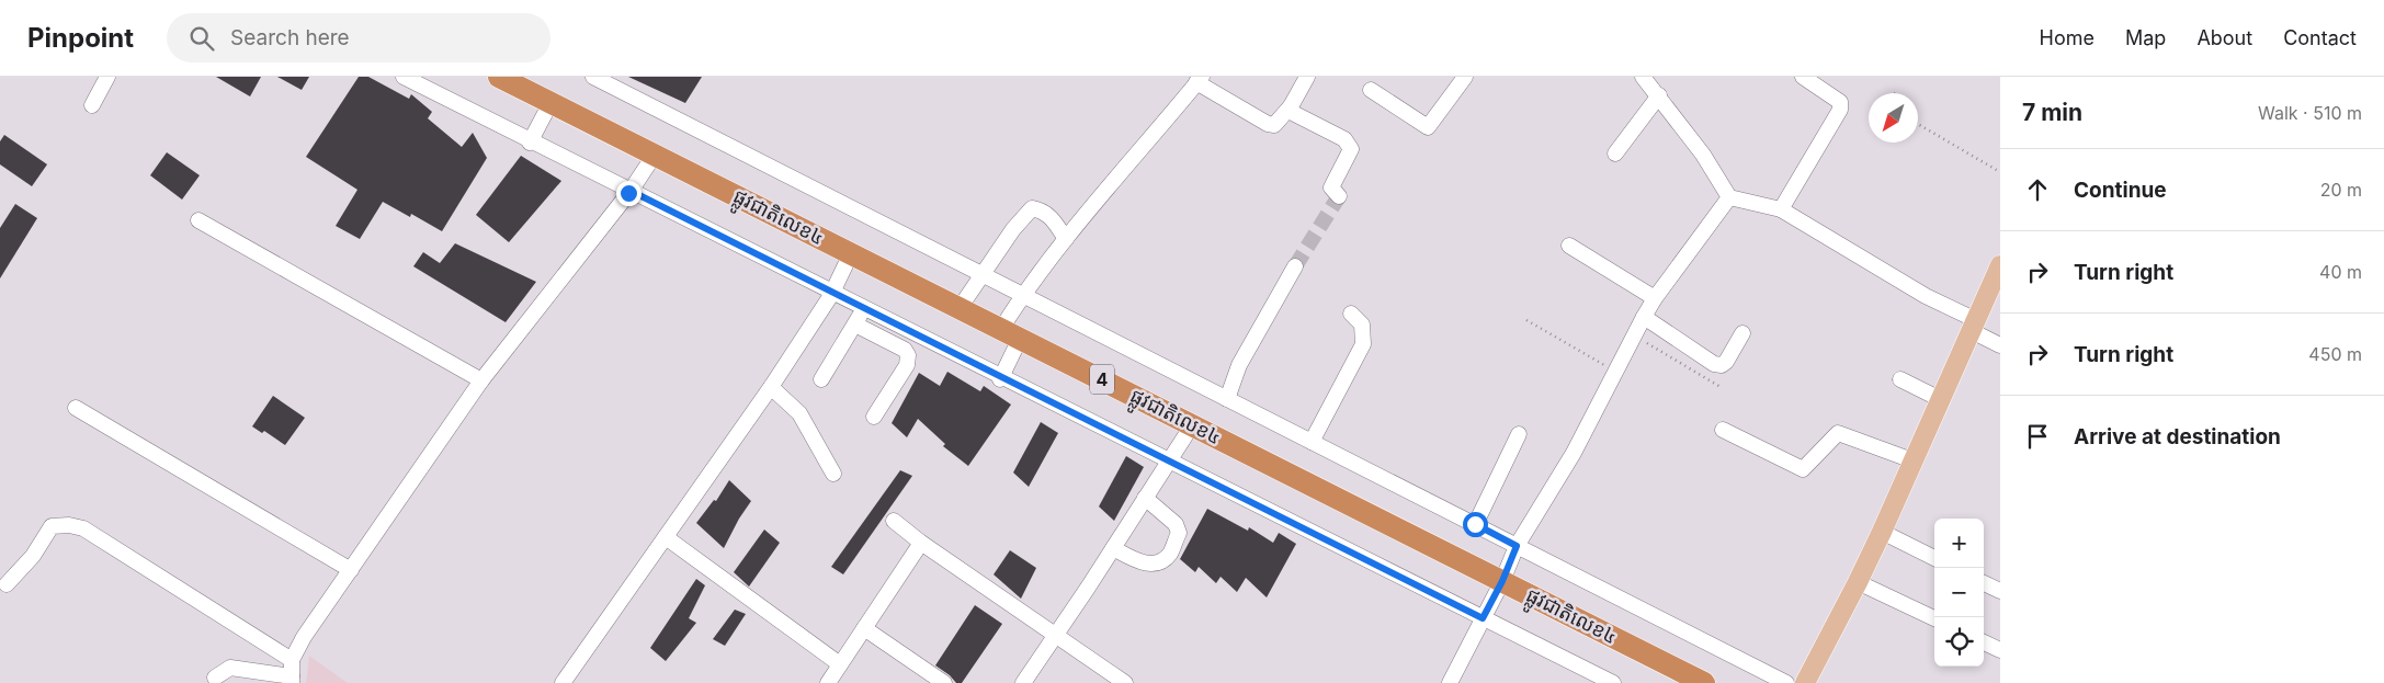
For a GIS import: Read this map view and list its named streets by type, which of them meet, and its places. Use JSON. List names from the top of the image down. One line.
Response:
{"streets":{"highway":["ផ្លូវជាតិលេខ៤","4"]},"north":"bottom left","page":{"header":"Pinpoint","search":"Search here","nav":["Home","Map","About","Contact"],"heading":["7 min","Walk · 510 m"],"list":[["Continue","20 m"],["Turn right","40 m"],["Turn right","450 m"],"Arrive at destination"],"map_buttons":["+","−"]}}
